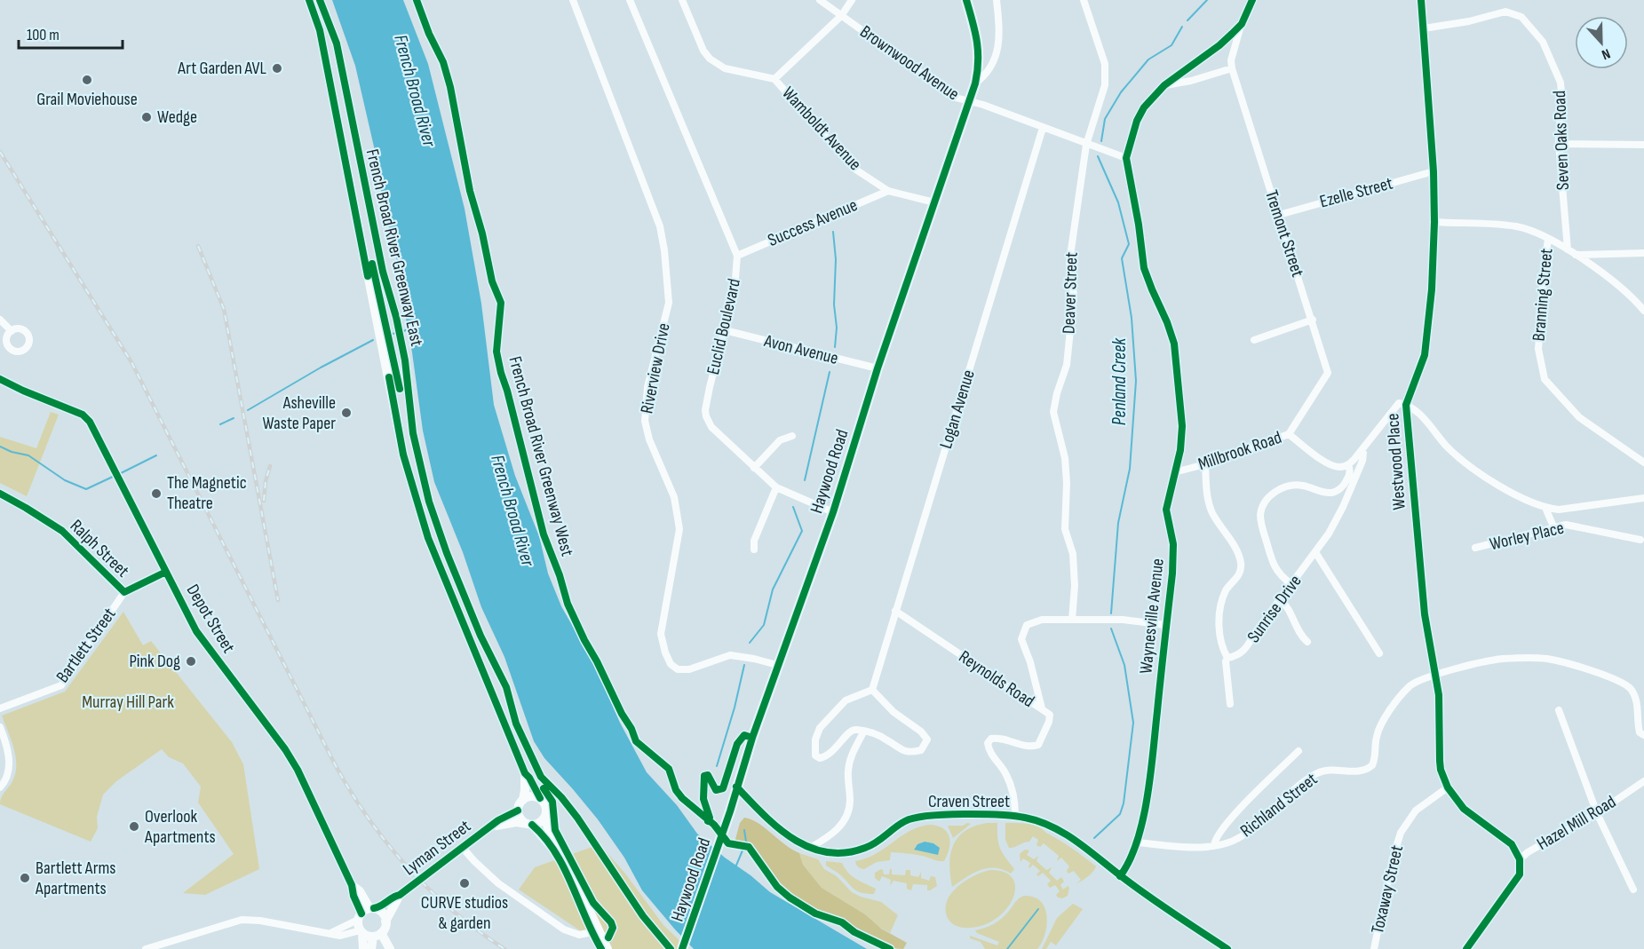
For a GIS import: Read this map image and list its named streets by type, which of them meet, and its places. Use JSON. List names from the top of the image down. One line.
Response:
{"streets":{"main road":["Haywood Road"],"street":["Brownwood Avenue","Wamboldt Avenue","Seven Oaks Road","Ezelle Street","Success Avenue","Tremont Street","Deaver Street","Branning Street","Euclid Boulevard","Avon Avenue","Riverview Drive","Logan Avenue","Millbrook Road","Westwood Place","Worley Place","Ralph Street","Sunrise Drive","Waynesville Avenue","Depot Street","Bartlett Street","Reynolds Road","Craven Street","Richland Street","Hazel Mill Road","Lyman Street","Toxaway Street"],"cycle path":["French Broad River Greenway East","French Broad River Greenway West"]},"crossings":[["Brownwood Avenue","Deaver Street"],["Brownwood Avenue","Logan Avenue"],["Brownwood Avenue","Haywood Road"],["Brownwood Avenue","Waynesville Avenue"],["Wamboldt Avenue","Success Avenue"],["Wamboldt Avenue","Haywood Road"],["Seven Oaks Road","Westwood Place"],["Ezelle Street","Tremont Street"],["Ezelle Street","Westwood Place"],["Success Avenue","Euclid Boulevard"],["Tremont Street","Millbrook Road"],["Tremont Street","Waynesville Avenue"],["Deaver Street","Reynolds Road"],["Euclid Boulevard","Avon Avenue"],["Euclid Boulevard","Haywood Road"],["Avon Avenue","Haywood Road"],["Riverview Drive","Haywood Road"],["Logan Avenue","Reynolds Road"],["Millbrook Road","Sunrise Drive"],["Millbrook Road","Waynesville Avenue"],["Westwood Place","Richland Street"],["Westwood Place","Hazel Mill Road"],["Westwood Place","Toxaway Street"],["Haywood Road","Craven Street"],["Ralph Street","Bartlett Street"],["Waynesville Avenue","Reynolds Road"],["Waynesville Avenue","Craven Street"],["Waynesville Avenue","Richland Street"],["Depot Street","Bartlett Street"],["Depot Street","Lyman Street"]],"water":["French Broad River","Penland Creek"],"parks":["Murray Hill Park"],"places":["Art Garden AVL","Grail Moviehouse","Wedge","Asheville Waste Paper","The Magnetic Theatre","Pink Dog","Overlook Apartments","Bartlett Arms Apartments","CURVE studios & garden"],"scale_bar":"100 m","north":"bottom"}
